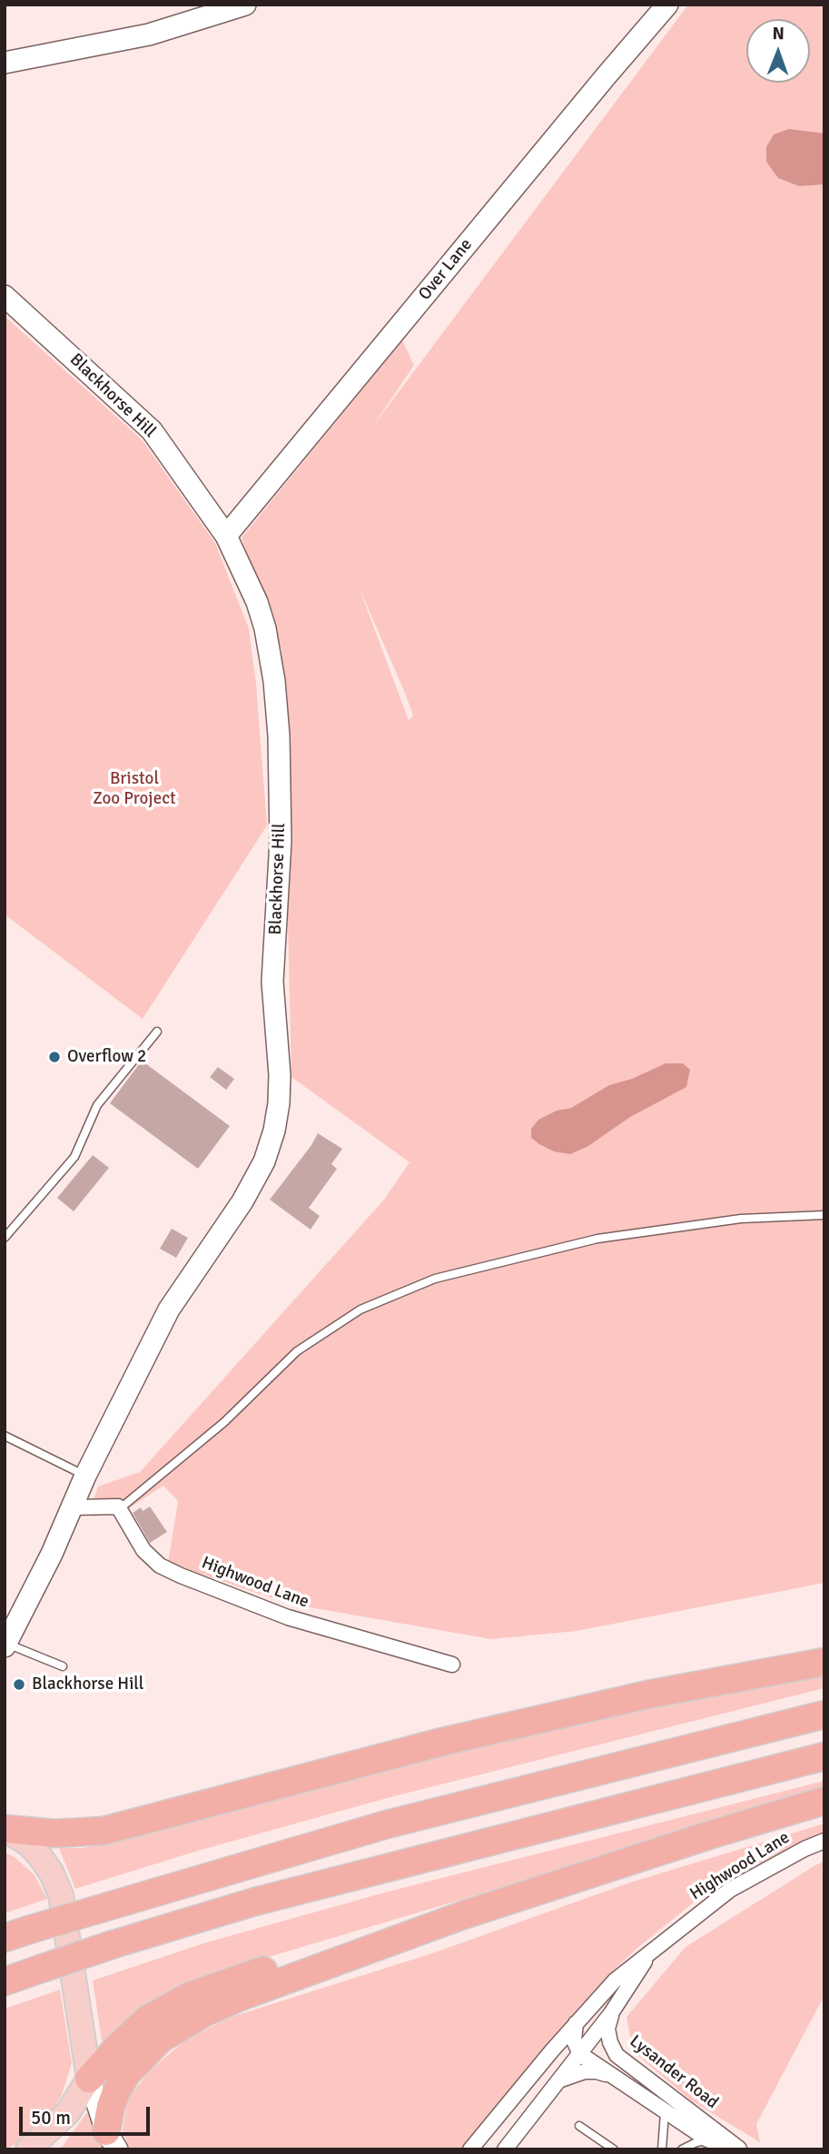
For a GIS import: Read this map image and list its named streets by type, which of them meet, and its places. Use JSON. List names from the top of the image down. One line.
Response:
{"streets":{"main road":["Over Lane","Blackhorse Hill"],"street":["Highwood Lane","Lysander Road"]},"crossings":[["Over Lane","Blackhorse Hill"],["Highwood Lane","Lysander Road"]],"parks":["Bristol Zoo Project"],"places":["Overflow 2","Blackhorse Hill"],"scale_bar":"50 m","north":"top"}
